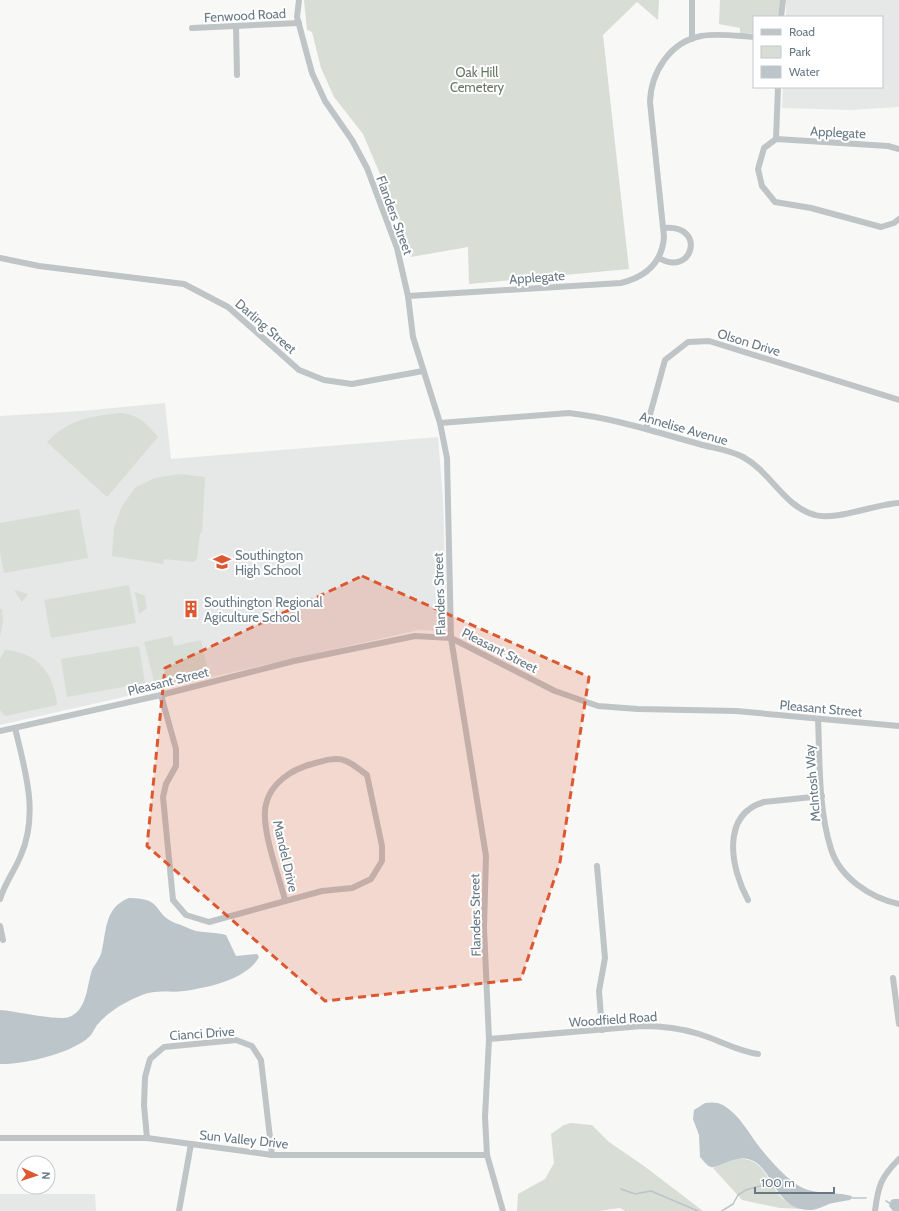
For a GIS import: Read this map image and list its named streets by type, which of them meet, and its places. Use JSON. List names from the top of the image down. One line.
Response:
{"streets":{"street":["Fenwood Road","Applegate","Flanders Street","Darling Street","Olson Drive","Annelise Avenue","Pleasant Street","McIntosh Way","Mandel Drive","Woodfield Road","Cianci Drive","Sun Valley Drive"]},"crossings":[["Fenwood Road","Flanders Street"],["Applegate","Flanders Street"],["Flanders Street","Darling Street"],["Flanders Street","Annelise Avenue"],["Flanders Street","Pleasant Street"],["Flanders Street","Woodfield Road"],["Flanders Street","Sun Valley Drive"],["Olson Drive","Annelise Avenue"],["Pleasant Street","McIntosh Way"],["Pleasant Street","Mandel Drive"],["Cianci Drive","Sun Valley Drive"]],"parks":["Oak Hill Cemetery"],"places":{"school or university":["Southington High School"],"building":["Southington Regional Agiculture School"]},"legend":["Road","Park","Water"],"scale_bar":"100 m","north":"right"}
